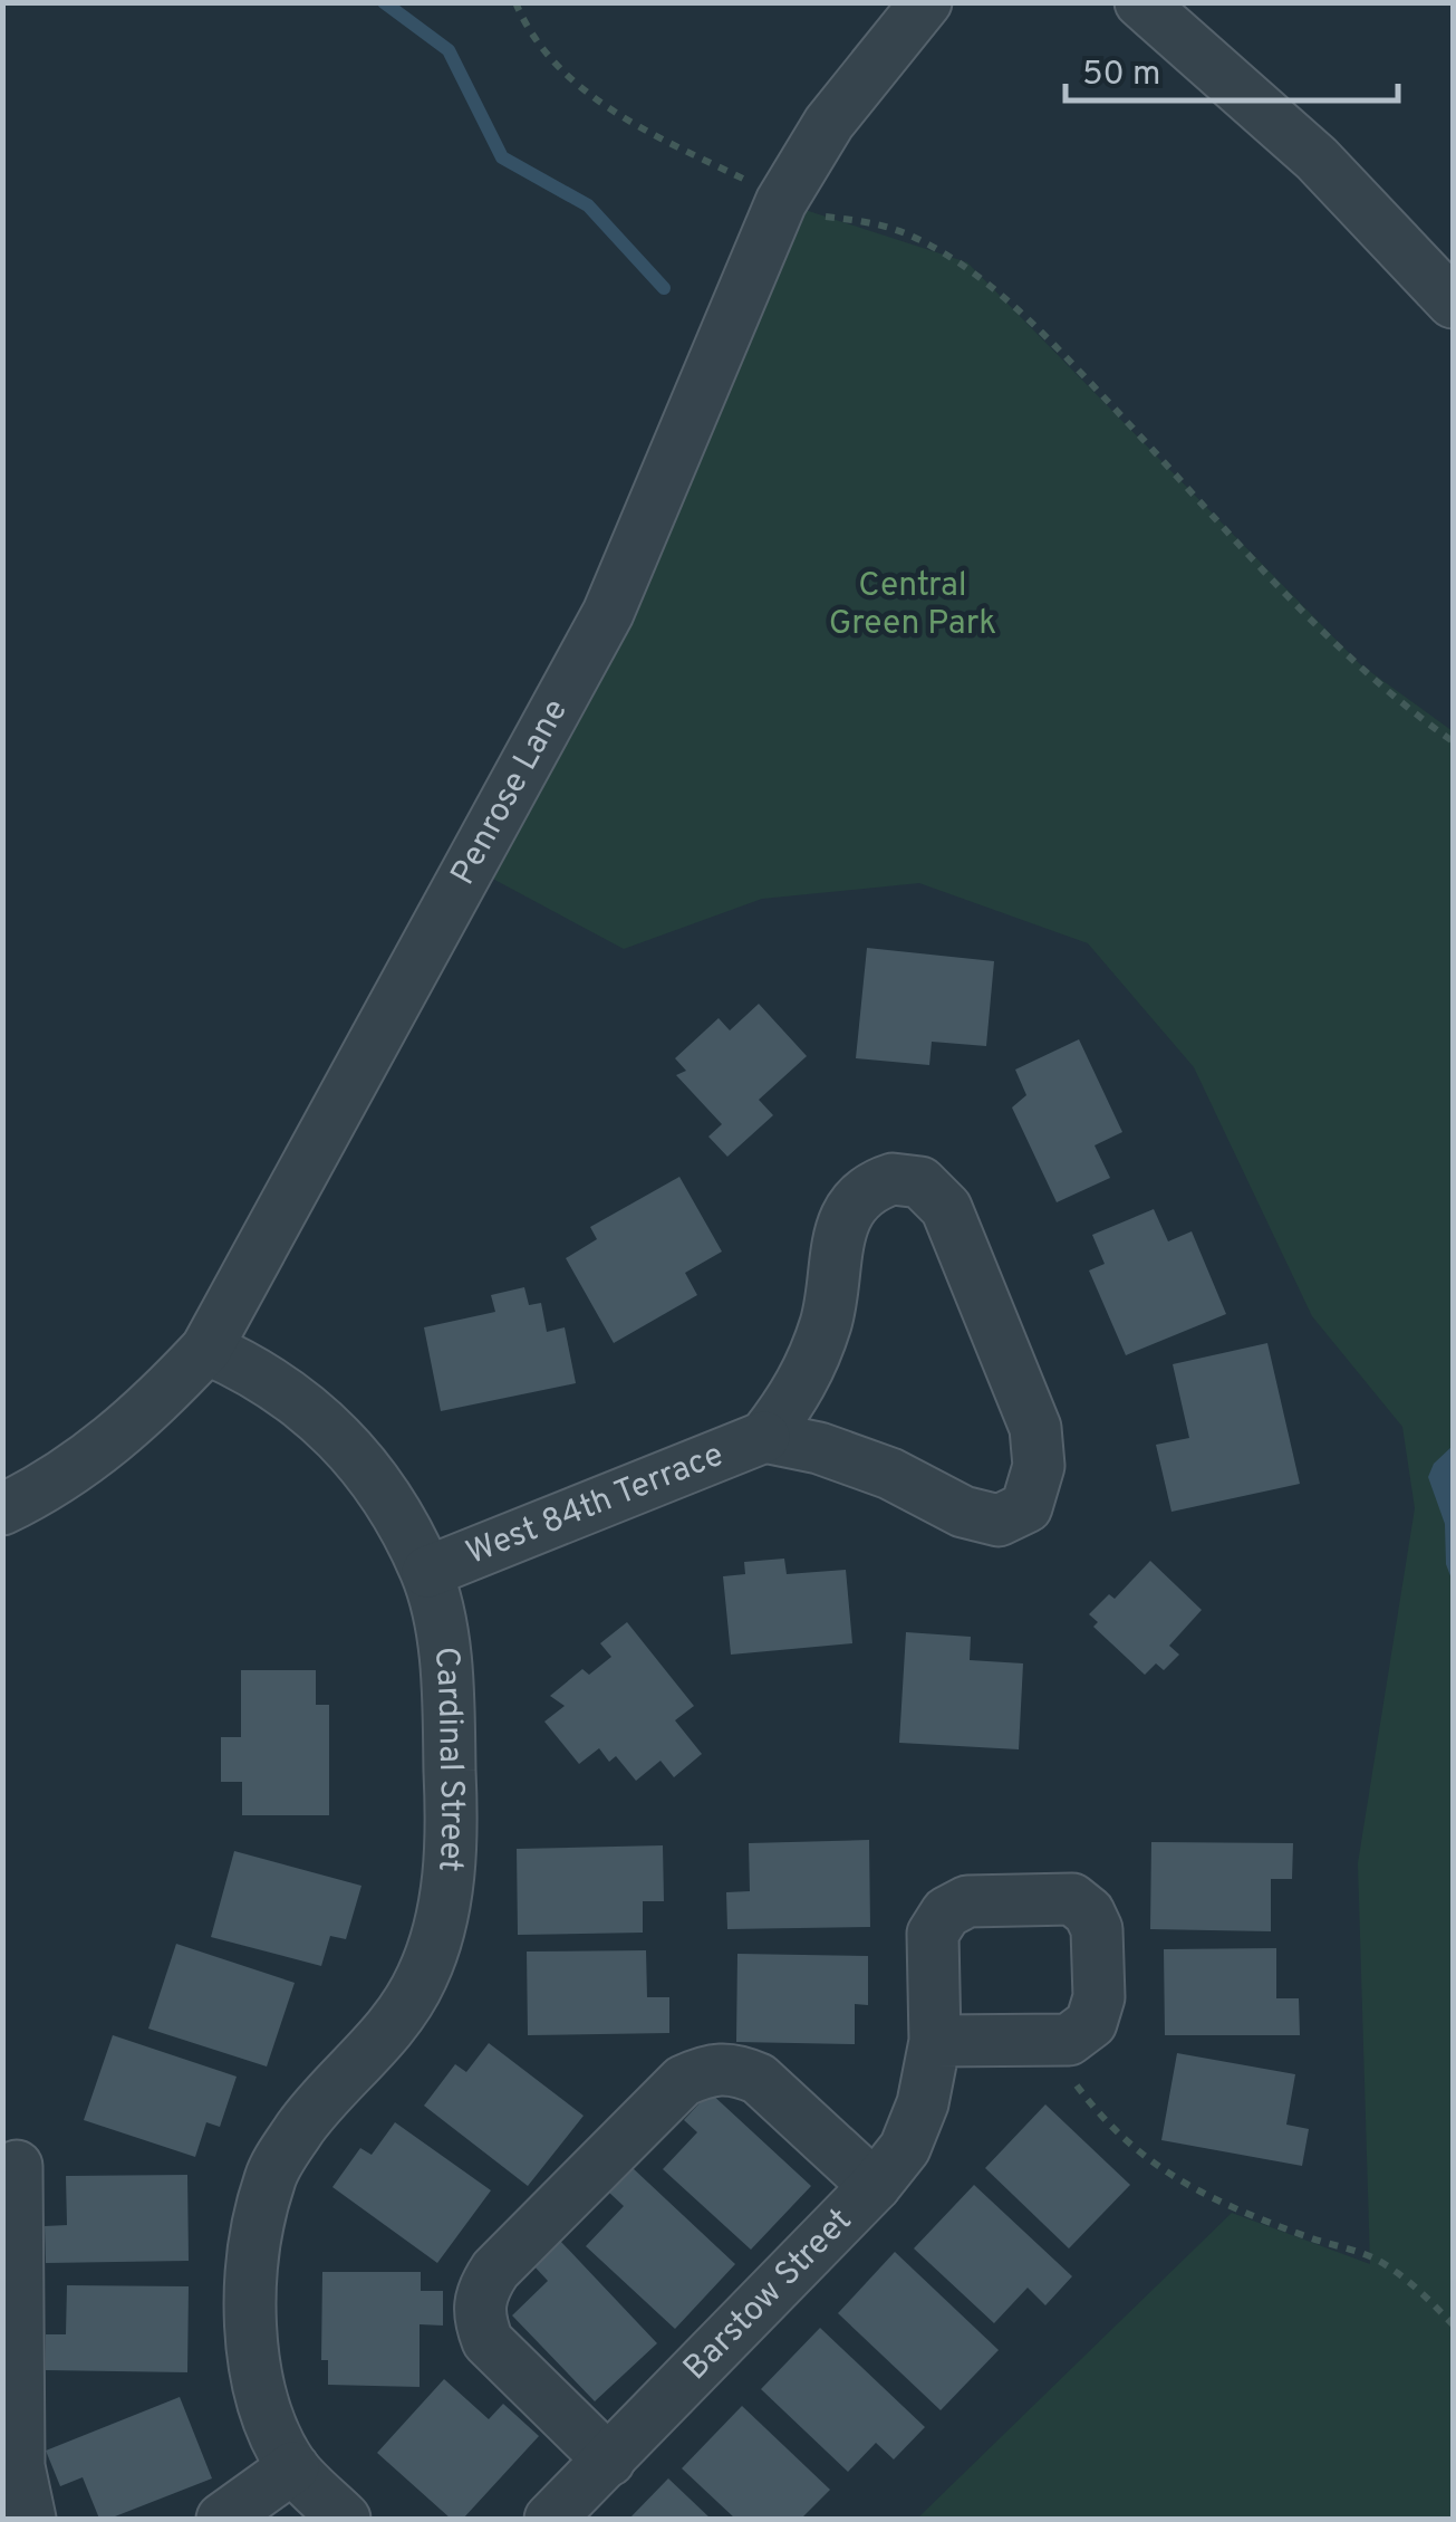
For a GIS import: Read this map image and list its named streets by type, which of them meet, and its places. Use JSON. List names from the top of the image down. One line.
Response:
{"streets":{"street":["Penrose Lane","West 84th Terrace","Cardinal Street","Barstow Street"]},"crossings":[["Penrose Lane","Cardinal Street"],["West 84th Terrace","Cardinal Street"]],"parks":["Central Green Park"],"scale_bar":"50 m"}
